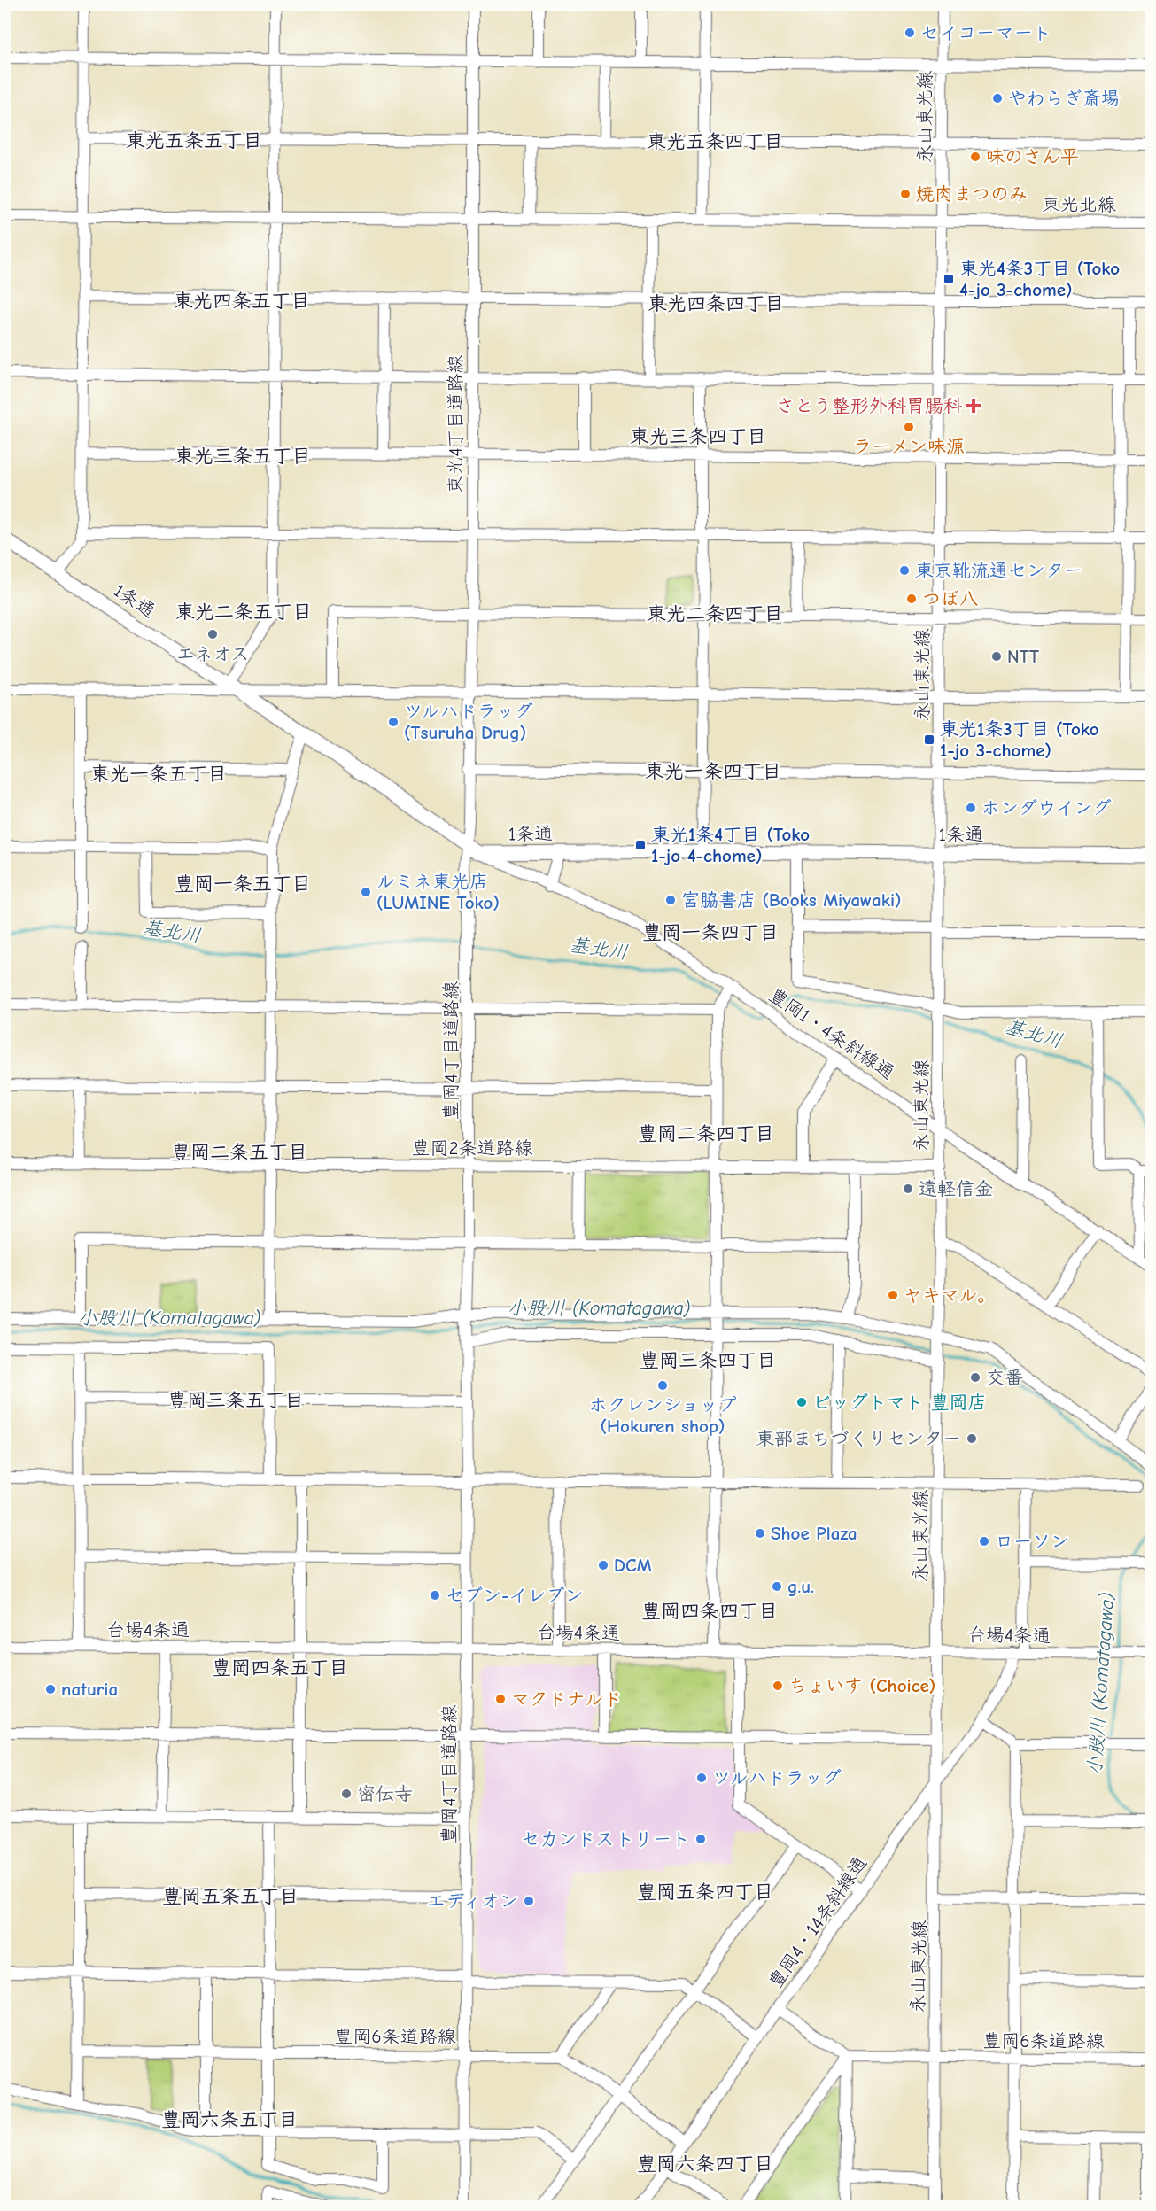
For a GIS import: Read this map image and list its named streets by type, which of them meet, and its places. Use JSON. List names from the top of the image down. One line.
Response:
{"streets":{"main road":["1条通"],"street":["永山東光線","東光北線","東光4丁目道路線","豊岡1・4条斜線通","豊岡4丁目道路線","豊岡2条道路線","台場4条通","豊岡4・14条斜線通","豊岡6条道路線"]},"crossings":[["永山東光線","東光北線"],["永山東光線","1条通"],["永山東光線","豊岡1・4条斜線通"],["永山東光線","豊岡2条道路線"],["永山東光線","台場4条通"],["永山東光線","豊岡4・14条斜線通"],["永山東光線","豊岡6条道路線"],["東光北線","東光4丁目道路線"],["東光4丁目道路線","1条通"],["東光4丁目道路線","豊岡4丁目道路線"],["1条通","豊岡1・4条斜線通"],["1条通","豊岡4丁目道路線"],["豊岡4丁目道路線","豊岡2条道路線"],["豊岡4丁目道路線","台場4条通"],["豊岡4丁目道路線","豊岡6条道路線"],["台場4条通","豊岡4・14条斜線通"]],"districts":["東光五条五丁目","東光五条四丁目","東光四条五丁目","東光四条四丁目","東光三条四丁目","東光三条五丁目","東光二条五丁目","東光二条四丁目","東光一条四丁目","東光一条五丁目","豊岡一条五丁目","豊岡一条四丁目","豊岡二条四丁目","豊岡二条五丁目","豊岡三条四丁目","豊岡三条五丁目","豊岡四条四丁目","豊岡四条五丁目","豊岡五条四丁目","豊岡五条五丁目","豊岡六条五丁目","豊岡六条四丁目"],"water":["基北川","小股川 (Komatagawa)"],"places":{"other":["セイコーマート","やわらぎ斎場","味のさん平","焼肉まつのみ","ラーメン味源","東京靴流通センター","つぼ八","エネオス","NTT","ツルハドラッグ (Tsuruha Drug)","ホンダウイング","ルミネ東光店 (LUMINE Toko)","宮脇書店 (Books Miyawaki)","遠軽信金","ヤキマル。","交番","ホクレンショップ (Hokuren shop)","ビッグトマト 豊岡店","東部まちづくりセンター","Shoe Plaza","ローソン","DCM","g.u.","セブン-イレブン","ちょいす (Choice)","naturia","マクドナルド","ツルハドラッグ","密伝寺","セカンドストリート","エディオン"],"transit":["東光4条3丁目 (Toko 4-jo 3-chome)","東光1条3丁目 (Toko 1-jo 3-chome)","東光1条4丁目 (Toko 1-jo 4-chome)"],"health":["さとう整形外科胃腸科"]}}
